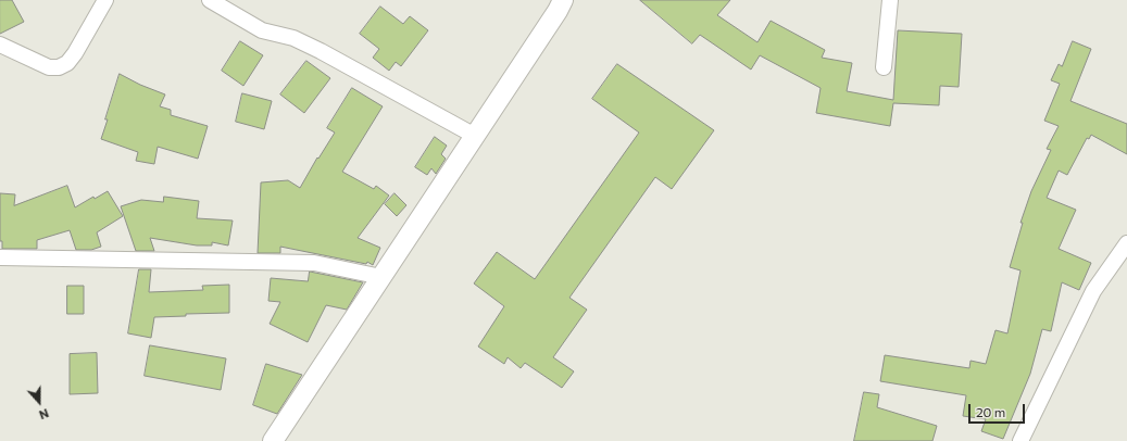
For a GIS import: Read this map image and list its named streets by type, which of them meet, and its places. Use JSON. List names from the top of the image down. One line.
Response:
{"scale_bar":"20 m","north":"bottom"}
